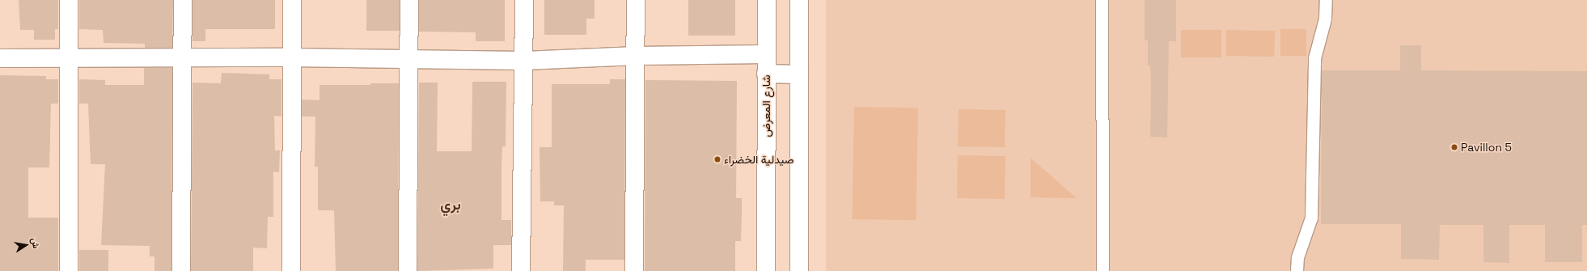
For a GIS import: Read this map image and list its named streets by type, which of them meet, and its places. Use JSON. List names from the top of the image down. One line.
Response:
{"streets":{"street":["شارع المعرض"]},"districts":["بري"],"places":["Pavillon 5","صيدلية الخضراء"],"north":"right"}
